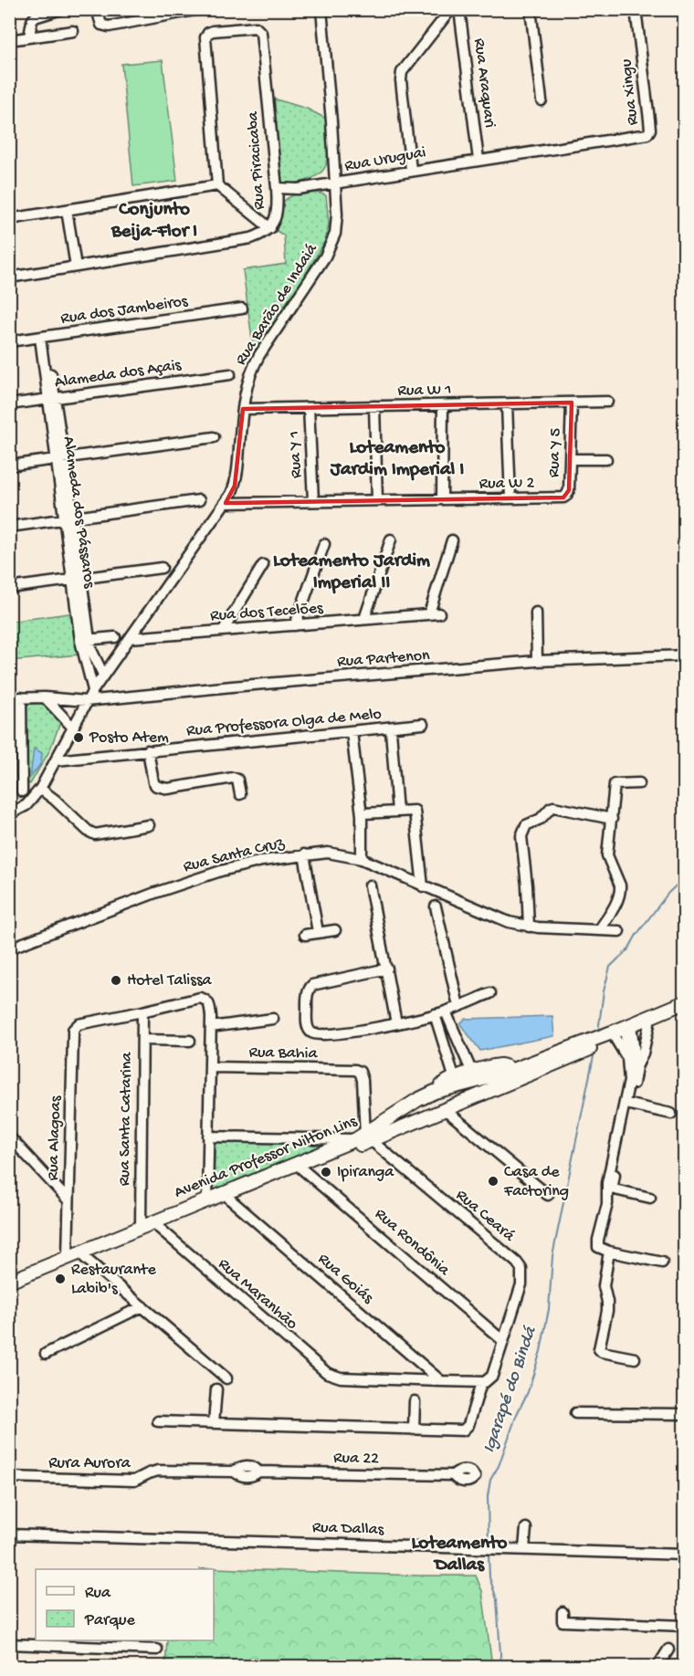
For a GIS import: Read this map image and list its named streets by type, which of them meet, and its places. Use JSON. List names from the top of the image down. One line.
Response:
{"streets":{"main road":["Avenida Professor Nilton Lins"],"street":["Rua Araquari","Rua Xingu","Rua Uruguai","Rua Piracicaba","Rua Barão de Indaiá","Rua dos Jambeiros","Alameda dos Açais","Rua W 1","Rua Y 5","Rua Y 1","Rua W 2","Alameda dos Pássaros","Rua dos Tecelões","Rua Partenon","Rua Professora Olga de Melo","Rua Santa Cruz","Rua Bahia","Rua Santa Catarina","Rua Alagoas","Rua Ceará","Rua Rondônia","Rua Goiás","Rua Maranhão","Rua 22","Rura Aurora","Rua Dallas"]},"crossings":[["Rua Araquari","Rua Uruguai"],["Rua Xingu","Rua Uruguai"],["Rua Uruguai","Rua Piracicaba"],["Rua Uruguai","Rua Barão de Indaiá"],["Rua Barão de Indaiá","Rua W 1"],["Rua Barão de Indaiá","Rua W 2"],["Rua Barão de Indaiá","Alameda dos Pássaros"],["Rua Barão de Indaiá","Rua dos Tecelões"],["Rua Barão de Indaiá","Rua Partenon"],["Rua Barão de Indaiá","Rua Professora Olga de Melo"],["Rua dos Jambeiros","Alameda dos Pássaros"],["Alameda dos Açais","Alameda dos Pássaros"],["Rua W 1","Rua Y 5"],["Rua W 1","Rua Y 1"],["Rua Y 5","Rua W 2"],["Rua Y 1","Rua W 2"],["Rua Bahia","Avenida Professor Nilton Lins"],["Rua Bahia","Rua Ceará"],["Rua Santa Catarina","Rua Alagoas"],["Rua Santa Catarina","Avenida Professor Nilton Lins"],["Rua Alagoas","Avenida Professor Nilton Lins"],["Avenida Professor Nilton Lins","Rua Ceará"],["Avenida Professor Nilton Lins","Rua Rondônia"],["Avenida Professor Nilton Lins","Rua Goiás"],["Avenida Professor Nilton Lins","Rua Maranhão"],["Rua Ceará","Rua Rondônia"],["Rua Goiás","Rua Maranhão"],["Rua 22","Rura Aurora"]],"districts":["Conjunto Beija-Flor I","Loteamento Jardim Imperial I","Loteamento Jardim Imperial II","Loteamento Dallas"],"water":["Igarapé do Bindá"],"places":["Posto Atem","Hotel Talissa","Ipiranga","Casa de Factoring","Restaurante Labib's"],"legend":["Rua","Parque"]}
